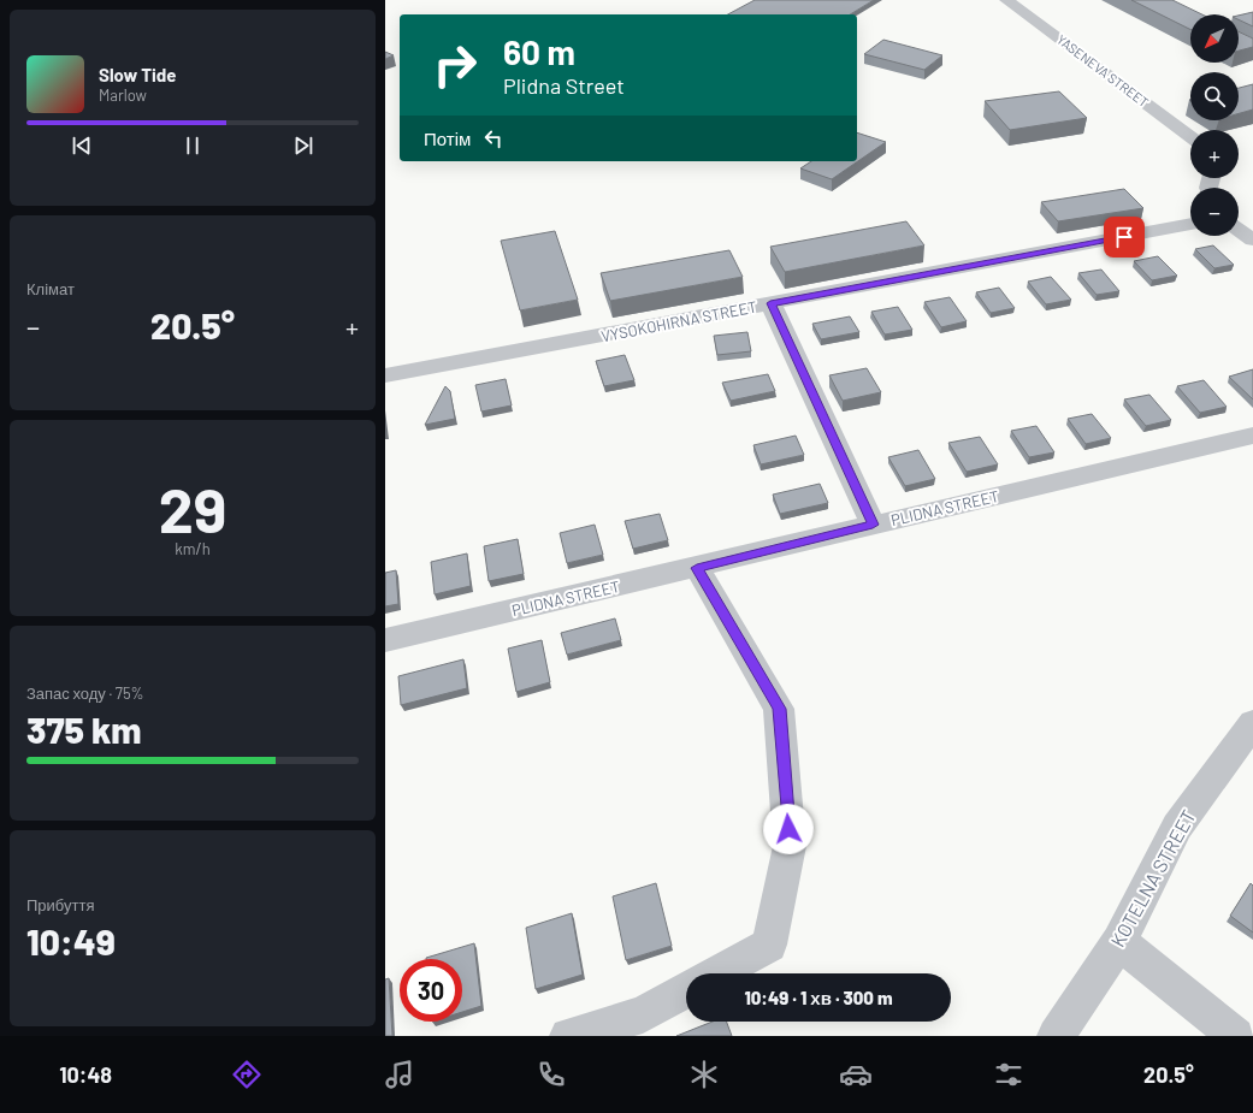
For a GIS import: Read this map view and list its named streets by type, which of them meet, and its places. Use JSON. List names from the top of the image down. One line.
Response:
{"streets":{"street":["YASENEVA STREET","VYSOKOHIRNA STREET","PLIDNA STREET","KOTELNA STREET"]},"north":"bottom left","page":{"map_buttons":["+","−"],"turn":["60 m","Plidna Street"],"song":["Slow Tide","Marlow"],"then":"Потім","tile":["Клімат",["29","km/h"],["Запас ходу · 75%","375 km"],["Прибуття","10:49"]],"heat":["−","20.5°","+"],"limit":"30","trip":"10:49 · 1 хв · 300 m","tabs":["10:48","20.5°"]}}
